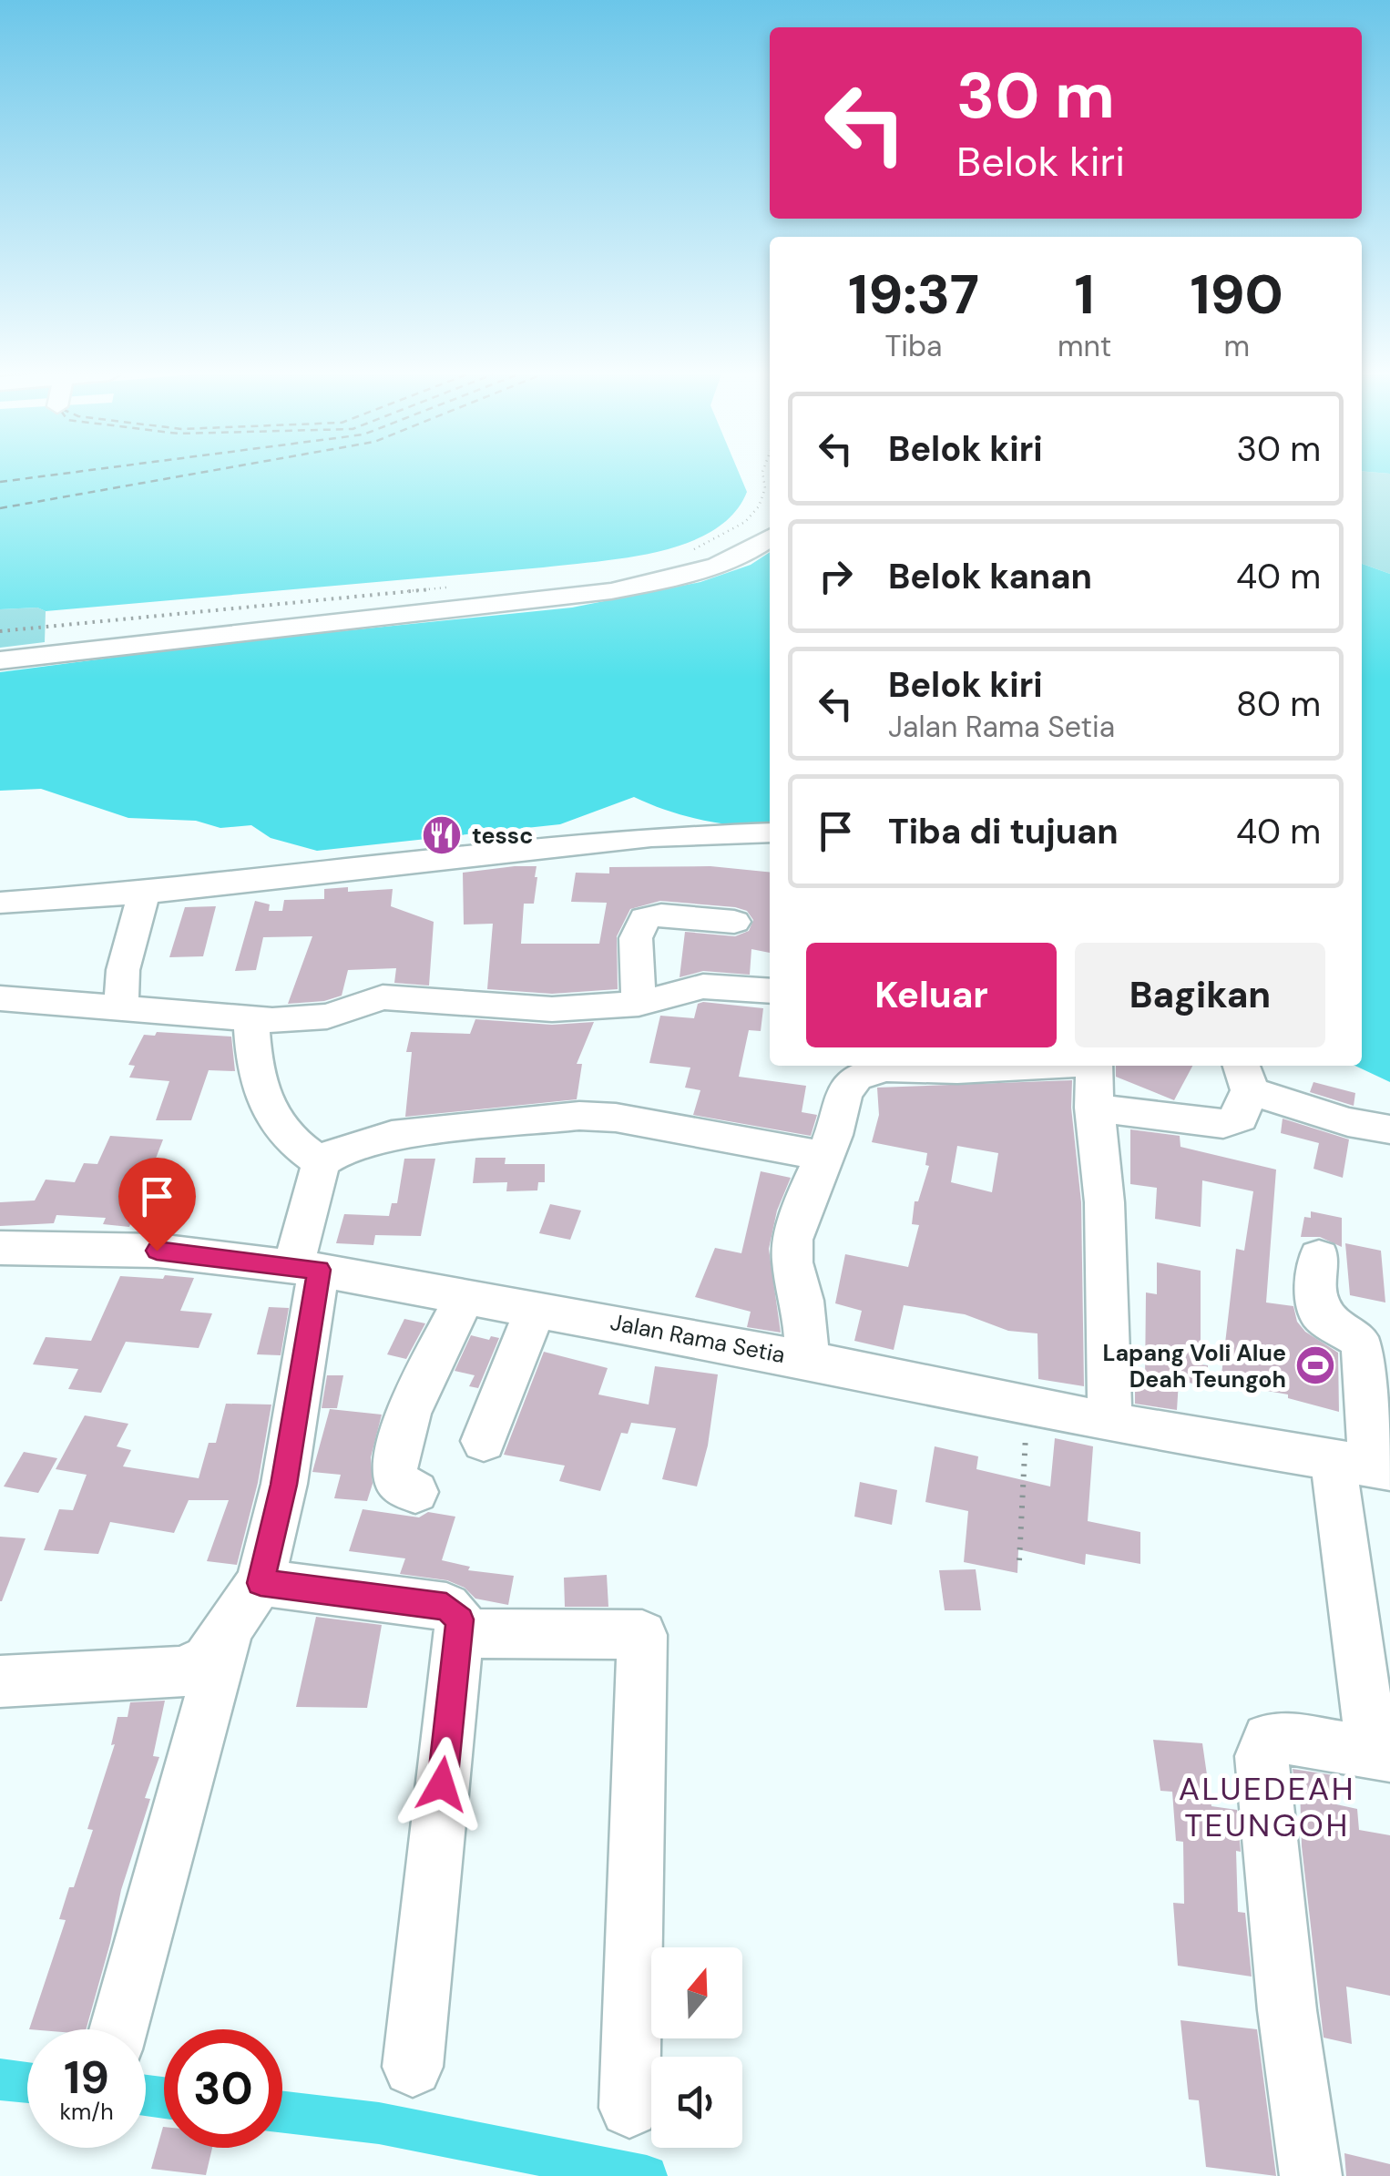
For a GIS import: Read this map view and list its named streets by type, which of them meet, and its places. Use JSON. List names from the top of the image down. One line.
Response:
{"streets":{"street":["Jalan Rama Setia"]},"districts":["ALUEDEAH TEUNGOH"],"places":{"restaurant":["tessc"],"sports":["Lapang Voli Alue Deah Teungoh"]},"north":"top","page":{"turn":["30 m","Belok kiri"],"eta":["19:37","Tiba","1","mnt","190","m"],"list":[{"name":"Belok kiri","value":"30 m"},{"name":"Belok kanan","value":"40 m"},{"name":"Belok kiri","note":"Jalan Rama Setia","value":"80 m"},{"name":"Tiba di tujuan","value":"40 m"}],"buttons":["Keluar","Bagikan"],"speed":"19 km/h","limit":"30"}}
